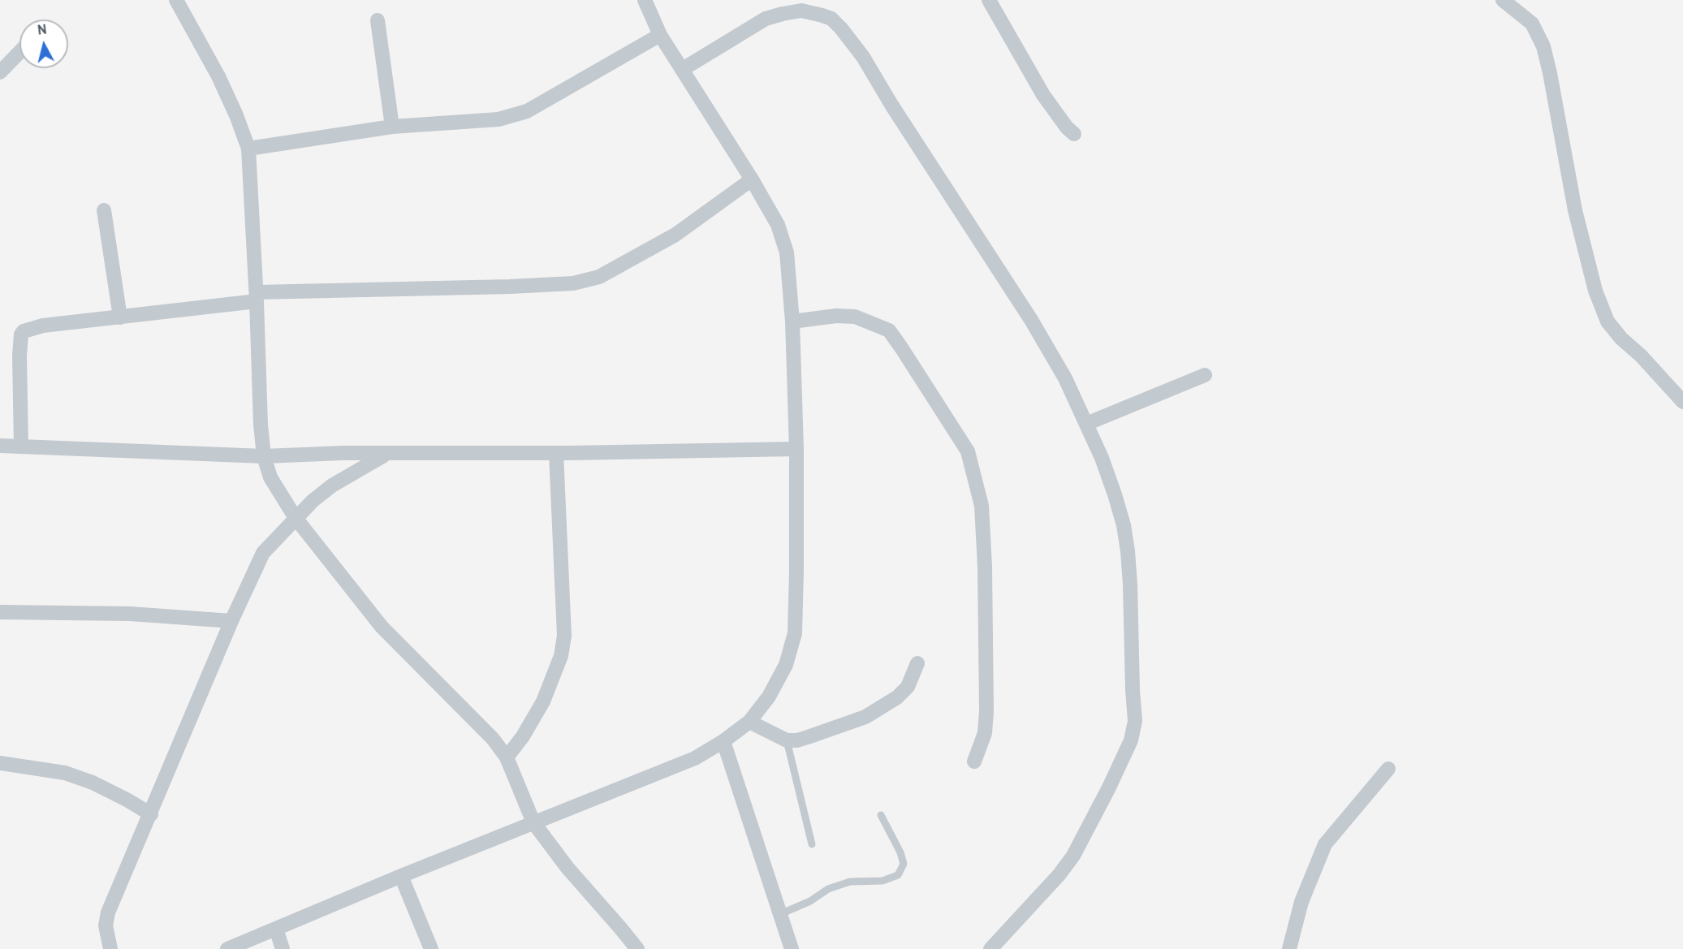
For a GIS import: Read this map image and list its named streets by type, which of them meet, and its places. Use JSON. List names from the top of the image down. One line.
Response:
{"north":"top"}
